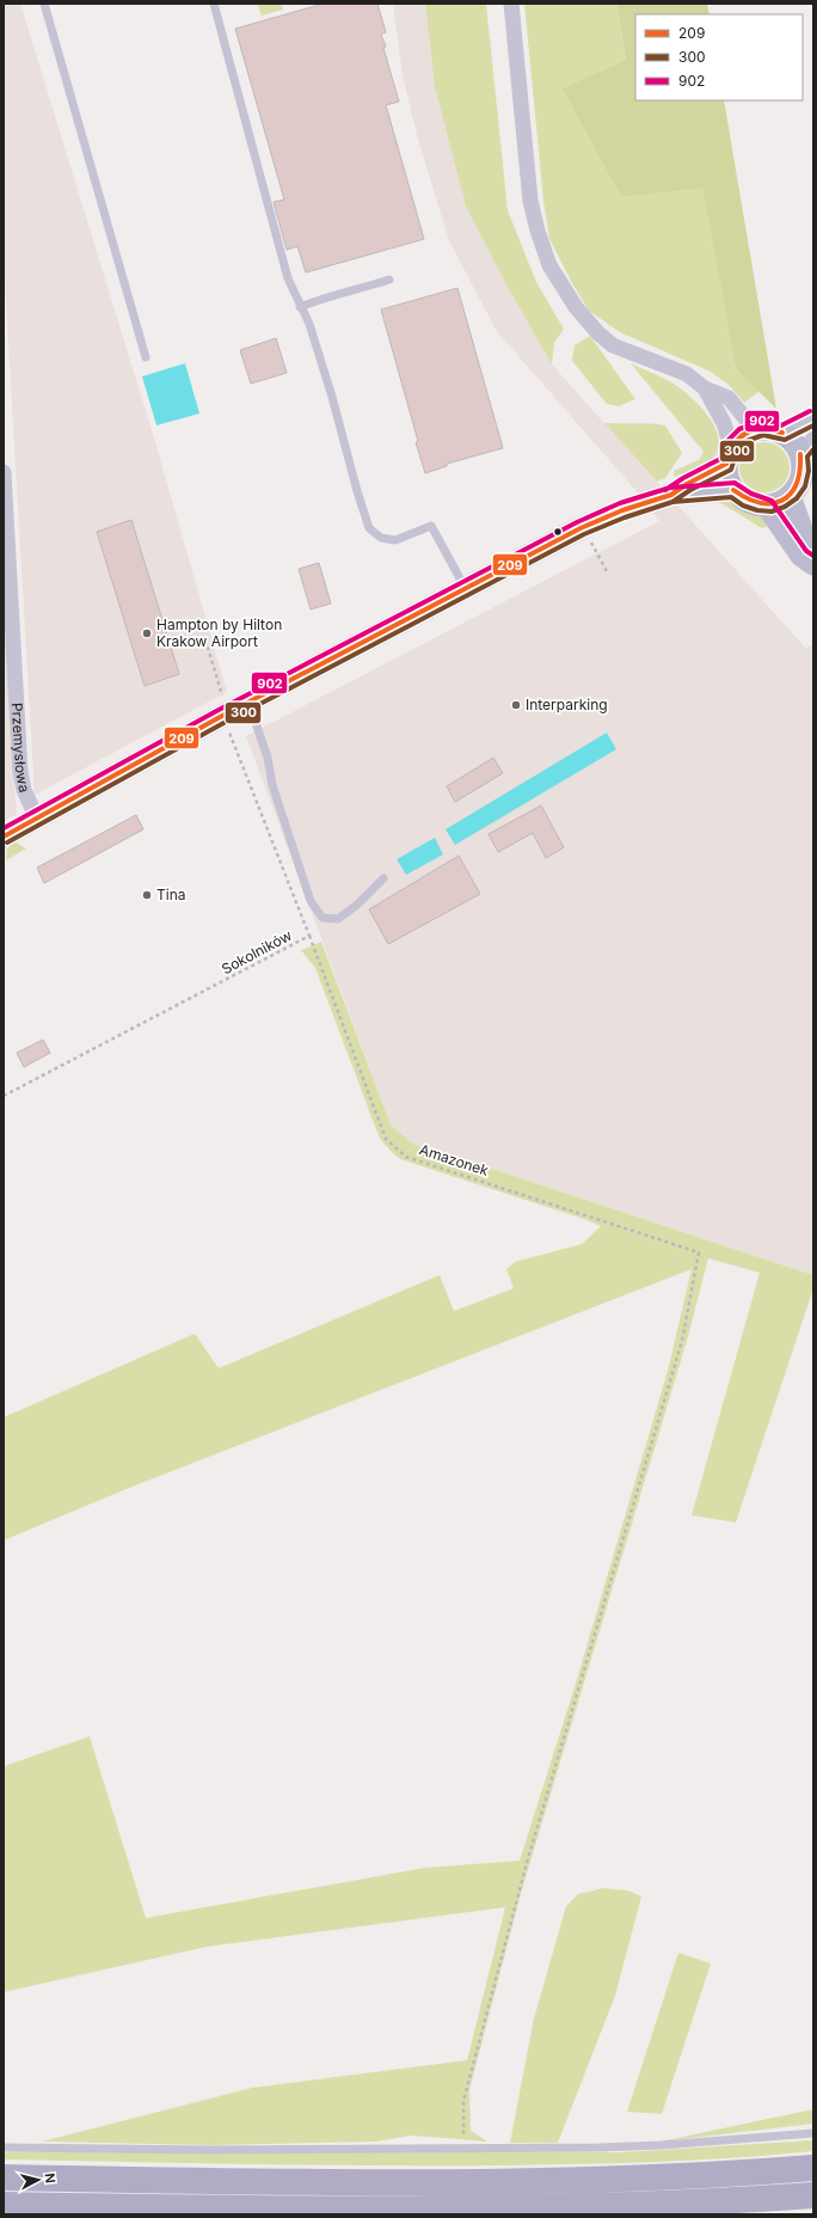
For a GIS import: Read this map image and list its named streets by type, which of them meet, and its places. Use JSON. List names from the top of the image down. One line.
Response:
{"streets":{"street":["Przemysłowa"],"path":["Sokolników","Amazonek"]},"crossings":[["Sokolników","Amazonek"]],"places":["Hampton by Hilton Krakow Airport","Interparking","Tina"],"lines":["transit line 902","transit line 300","transit line 209"],"legend":["209","300","902"],"north":"right"}
